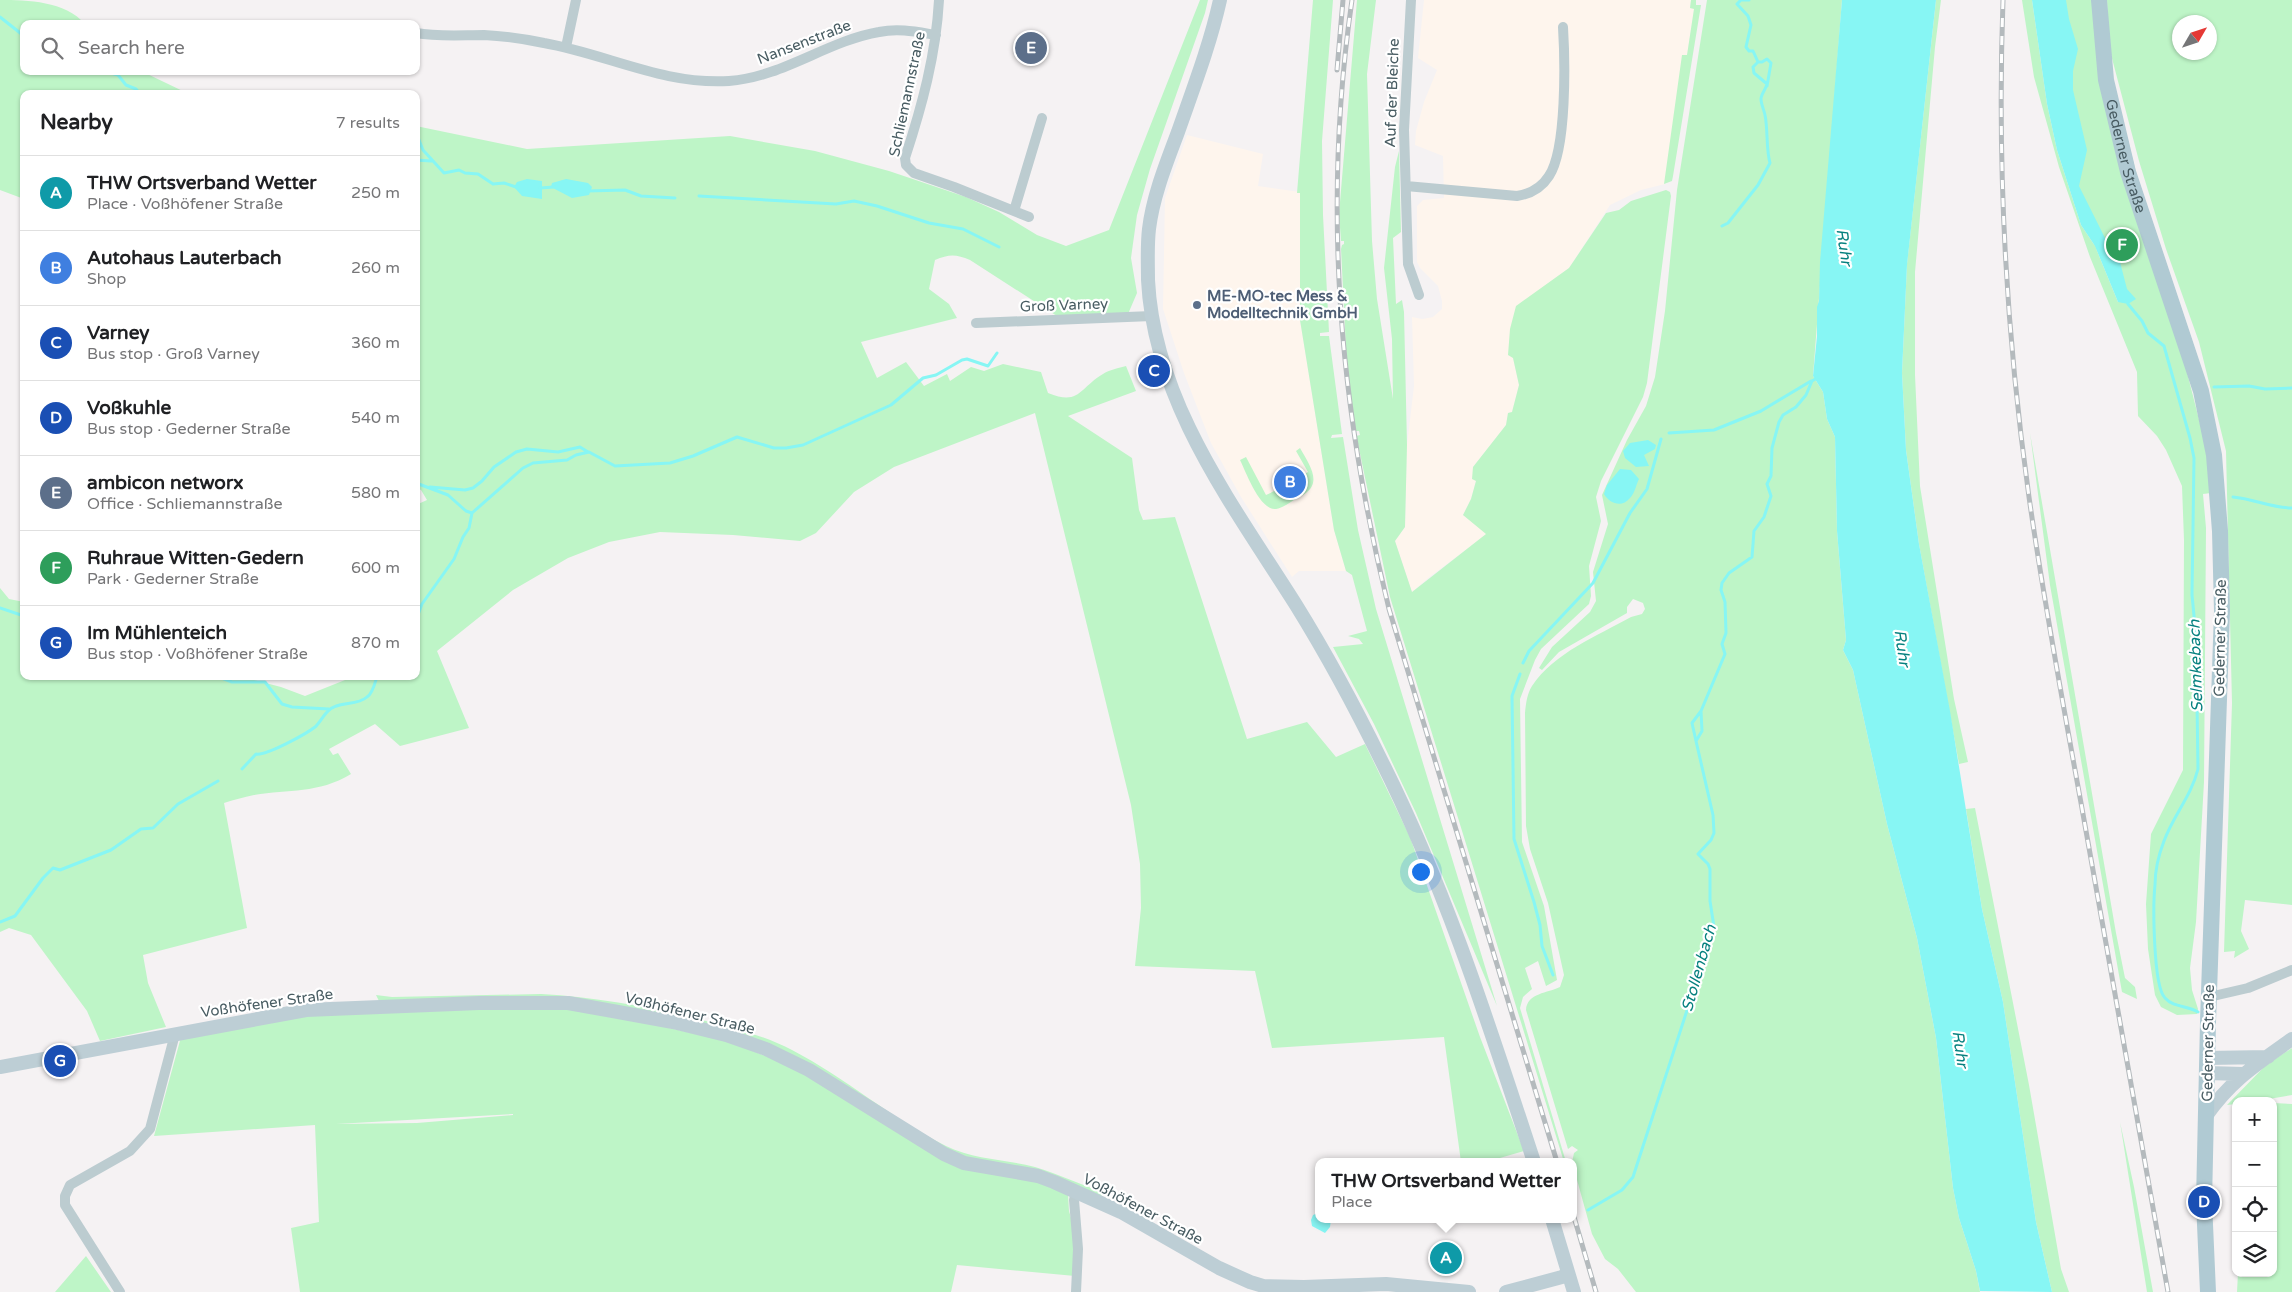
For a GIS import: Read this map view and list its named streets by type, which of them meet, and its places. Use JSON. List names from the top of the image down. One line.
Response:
{"streets":{"main road":["Gederner Straße"],"street":["Nansenstraße","Auf der Bleiche","Schliemannstraße","Groß Varney","Voßhöfener Straße"]},"crossings":[["Nansenstraße","Schliemannstraße"]],"water":["Ruhr","Selmkebach","Stollenbach"],"places":["ME-MO-tec Mess & Modelltechnik GmbH"],"north":"top right","page":{"search":"Search here","pins":["E","F","C","B","G","D","A"],"heading":["Nearby","7 results"],"list":[{"mark":"A","name":"THW Ortsverband Wetter","note":"Place · Voßhöfener Straße","value":"250 m"},{"mark":"B","name":"Autohaus Lauterbach","note":"Shop","value":"260 m"},{"mark":"C","name":"Varney","note":"Bus stop · Groß Varney","value":"360 m"},{"mark":"D","name":"Voßkuhle","note":"Bus stop · Gederner Straße","value":"540 m"},{"mark":"E","name":"ambicon networx","note":"Office · Schliemannstraße","value":"580 m"},{"mark":"F","name":"Ruhraue Witten-Gedern","note":"Park · Gederner Straße","value":"600 m"},{"mark":"G","name":"Im Mühlenteich","note":"Bus stop · Voßhöfener Straße","value":"870 m"}],"map_buttons":["+","−"],"popup":["THW Ortsverband Wetter","Place"]}}
